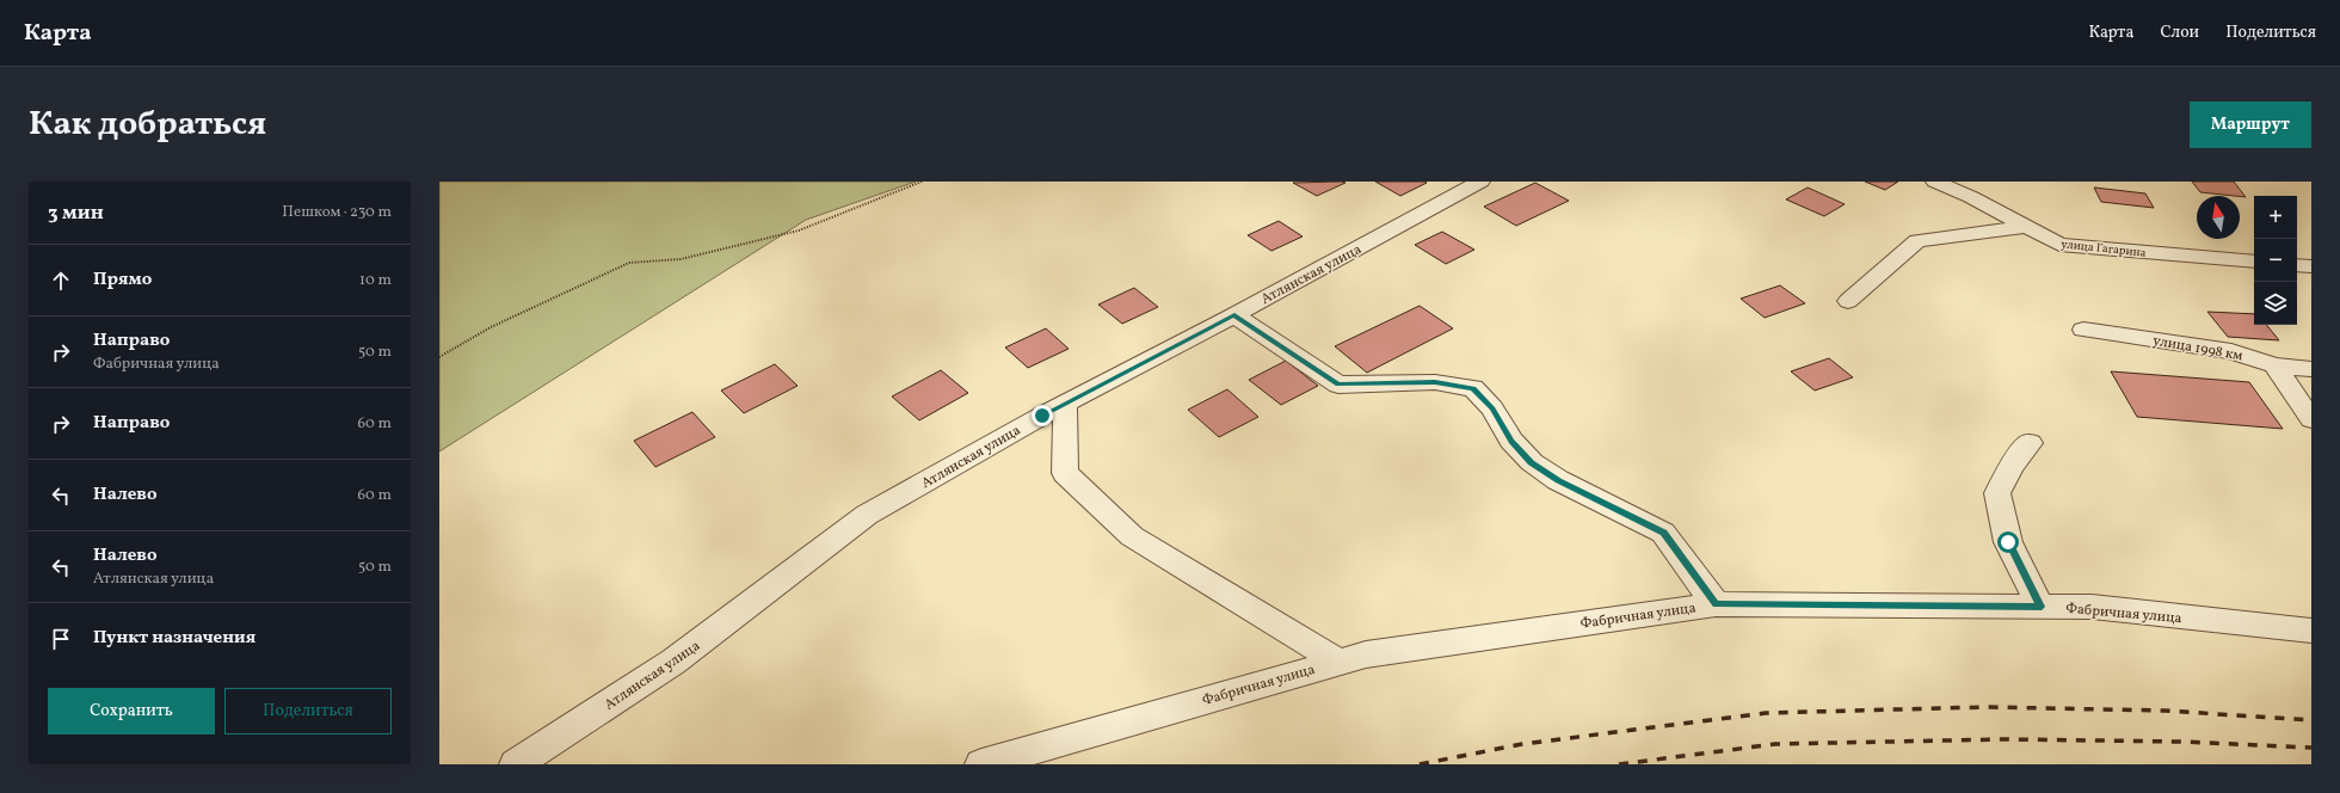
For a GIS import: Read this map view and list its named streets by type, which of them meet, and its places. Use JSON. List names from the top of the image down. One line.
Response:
{"streets":{"street":["улица Гагарина","Атлянская улица","улица 1998 км","Фабричная улица"]},"north":"top","page":{"header":"Карта","nav":["Карта","Слои","Поделиться"],"title":"Как добраться","buttons":["Маршрут",["Сохранить","Поделиться"]],"heading":["3 мин","Пешком · 230 m"],"map_buttons":["+","−"],"list":[["Прямо","10 m"],["Направо","Фабричная улица","50 m"],["Направо","60 m"],["Налево","60 m"],["Налево","Атлянская улица","50 m"],"Пункт назначения"]}}
